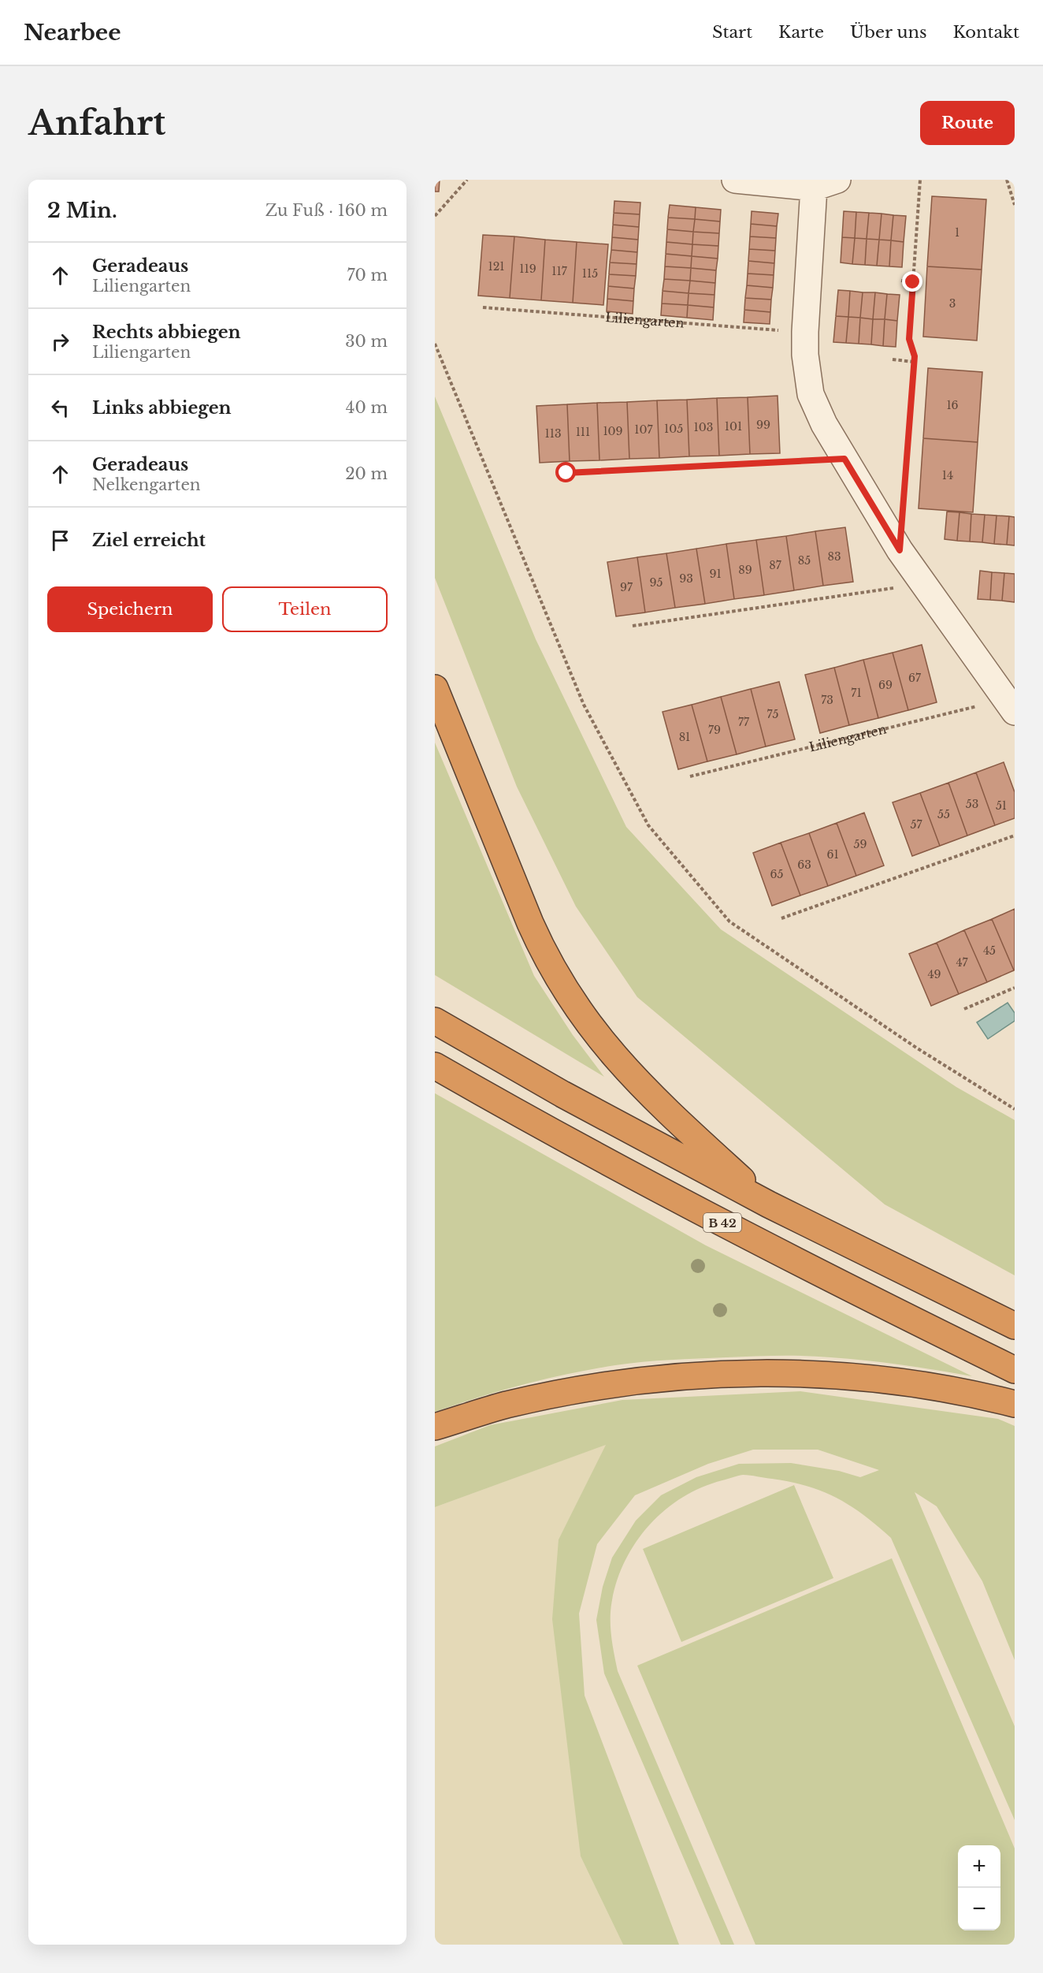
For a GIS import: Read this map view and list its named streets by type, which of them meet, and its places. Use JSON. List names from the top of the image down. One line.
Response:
{"streets":{"highway":["B 42"],"path":["Liliengarten"]},"house_numbers":["1","121","119","117","115","3","16","99","101","103","105","107","109","111","113","14","83","85","87","89","91","93","95","97","67","69","71","73","75","77","79","81","53","51","55","57","59","61","63","65","45","47","49"],"page":{"header":"Nearbee","nav":["Start","Karte","Über uns","Kontakt"],"buttons":["Route",["Speichern","Teilen"]],"title":"Anfahrt","heading":["2 Min.","Zu Fuß · 160 m"],"list":[["Geradeaus","Liliengarten","70 m"],["Rechts abbiegen","Liliengarten","30 m"],["Links abbiegen","40 m"],["Geradeaus","Nelkengarten","20 m"],"Ziel erreicht"],"map_buttons":["+","−"]}}
